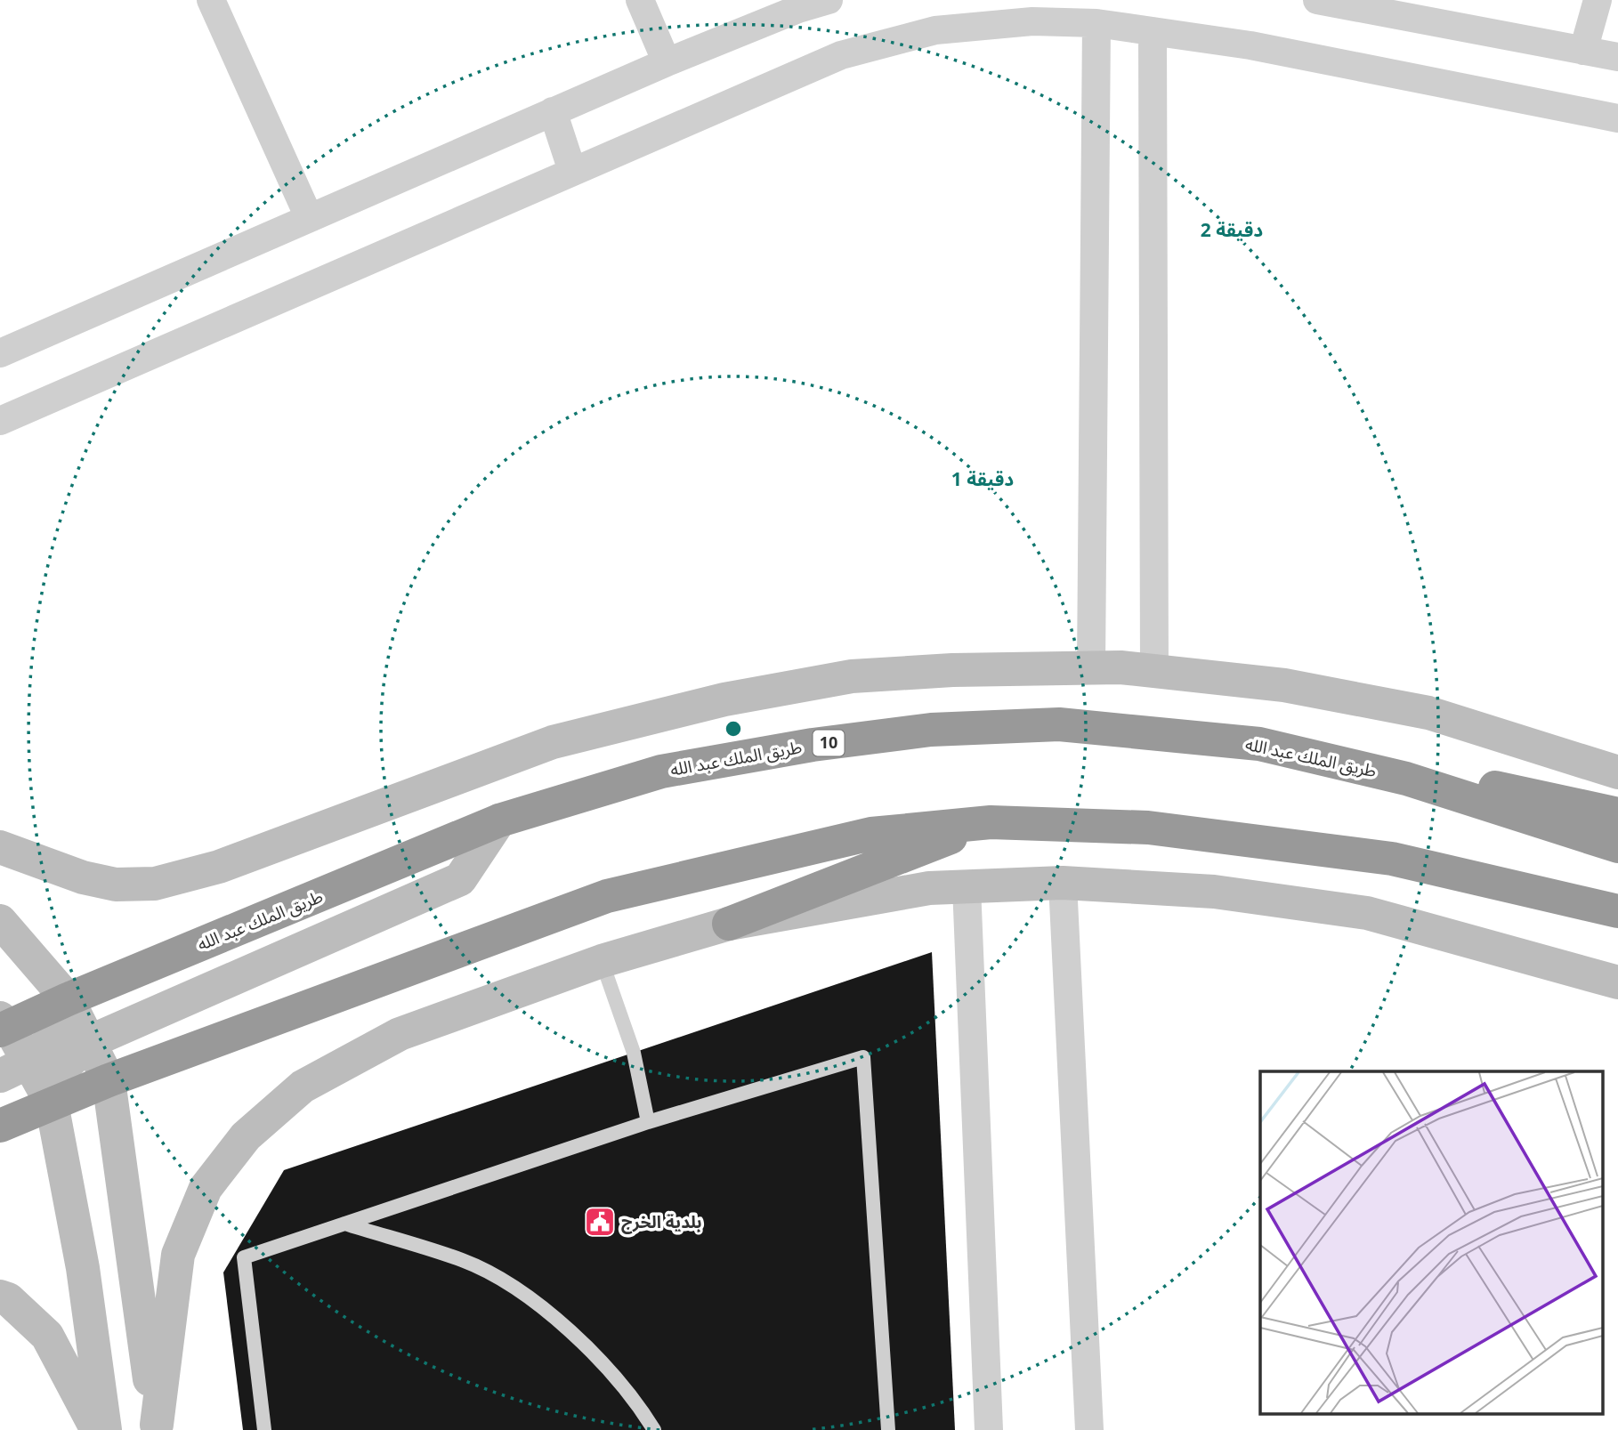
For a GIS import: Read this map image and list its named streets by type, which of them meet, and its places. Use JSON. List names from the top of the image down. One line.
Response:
{"streets":{"highway":["10","طريق الملك عبد الله"]},"crossings":[["10","طريق الملك عبد الله"]],"places":{"public building":["بلدية الخرج"]},"rings":["2 دقيقة","1 دقيقة"]}
